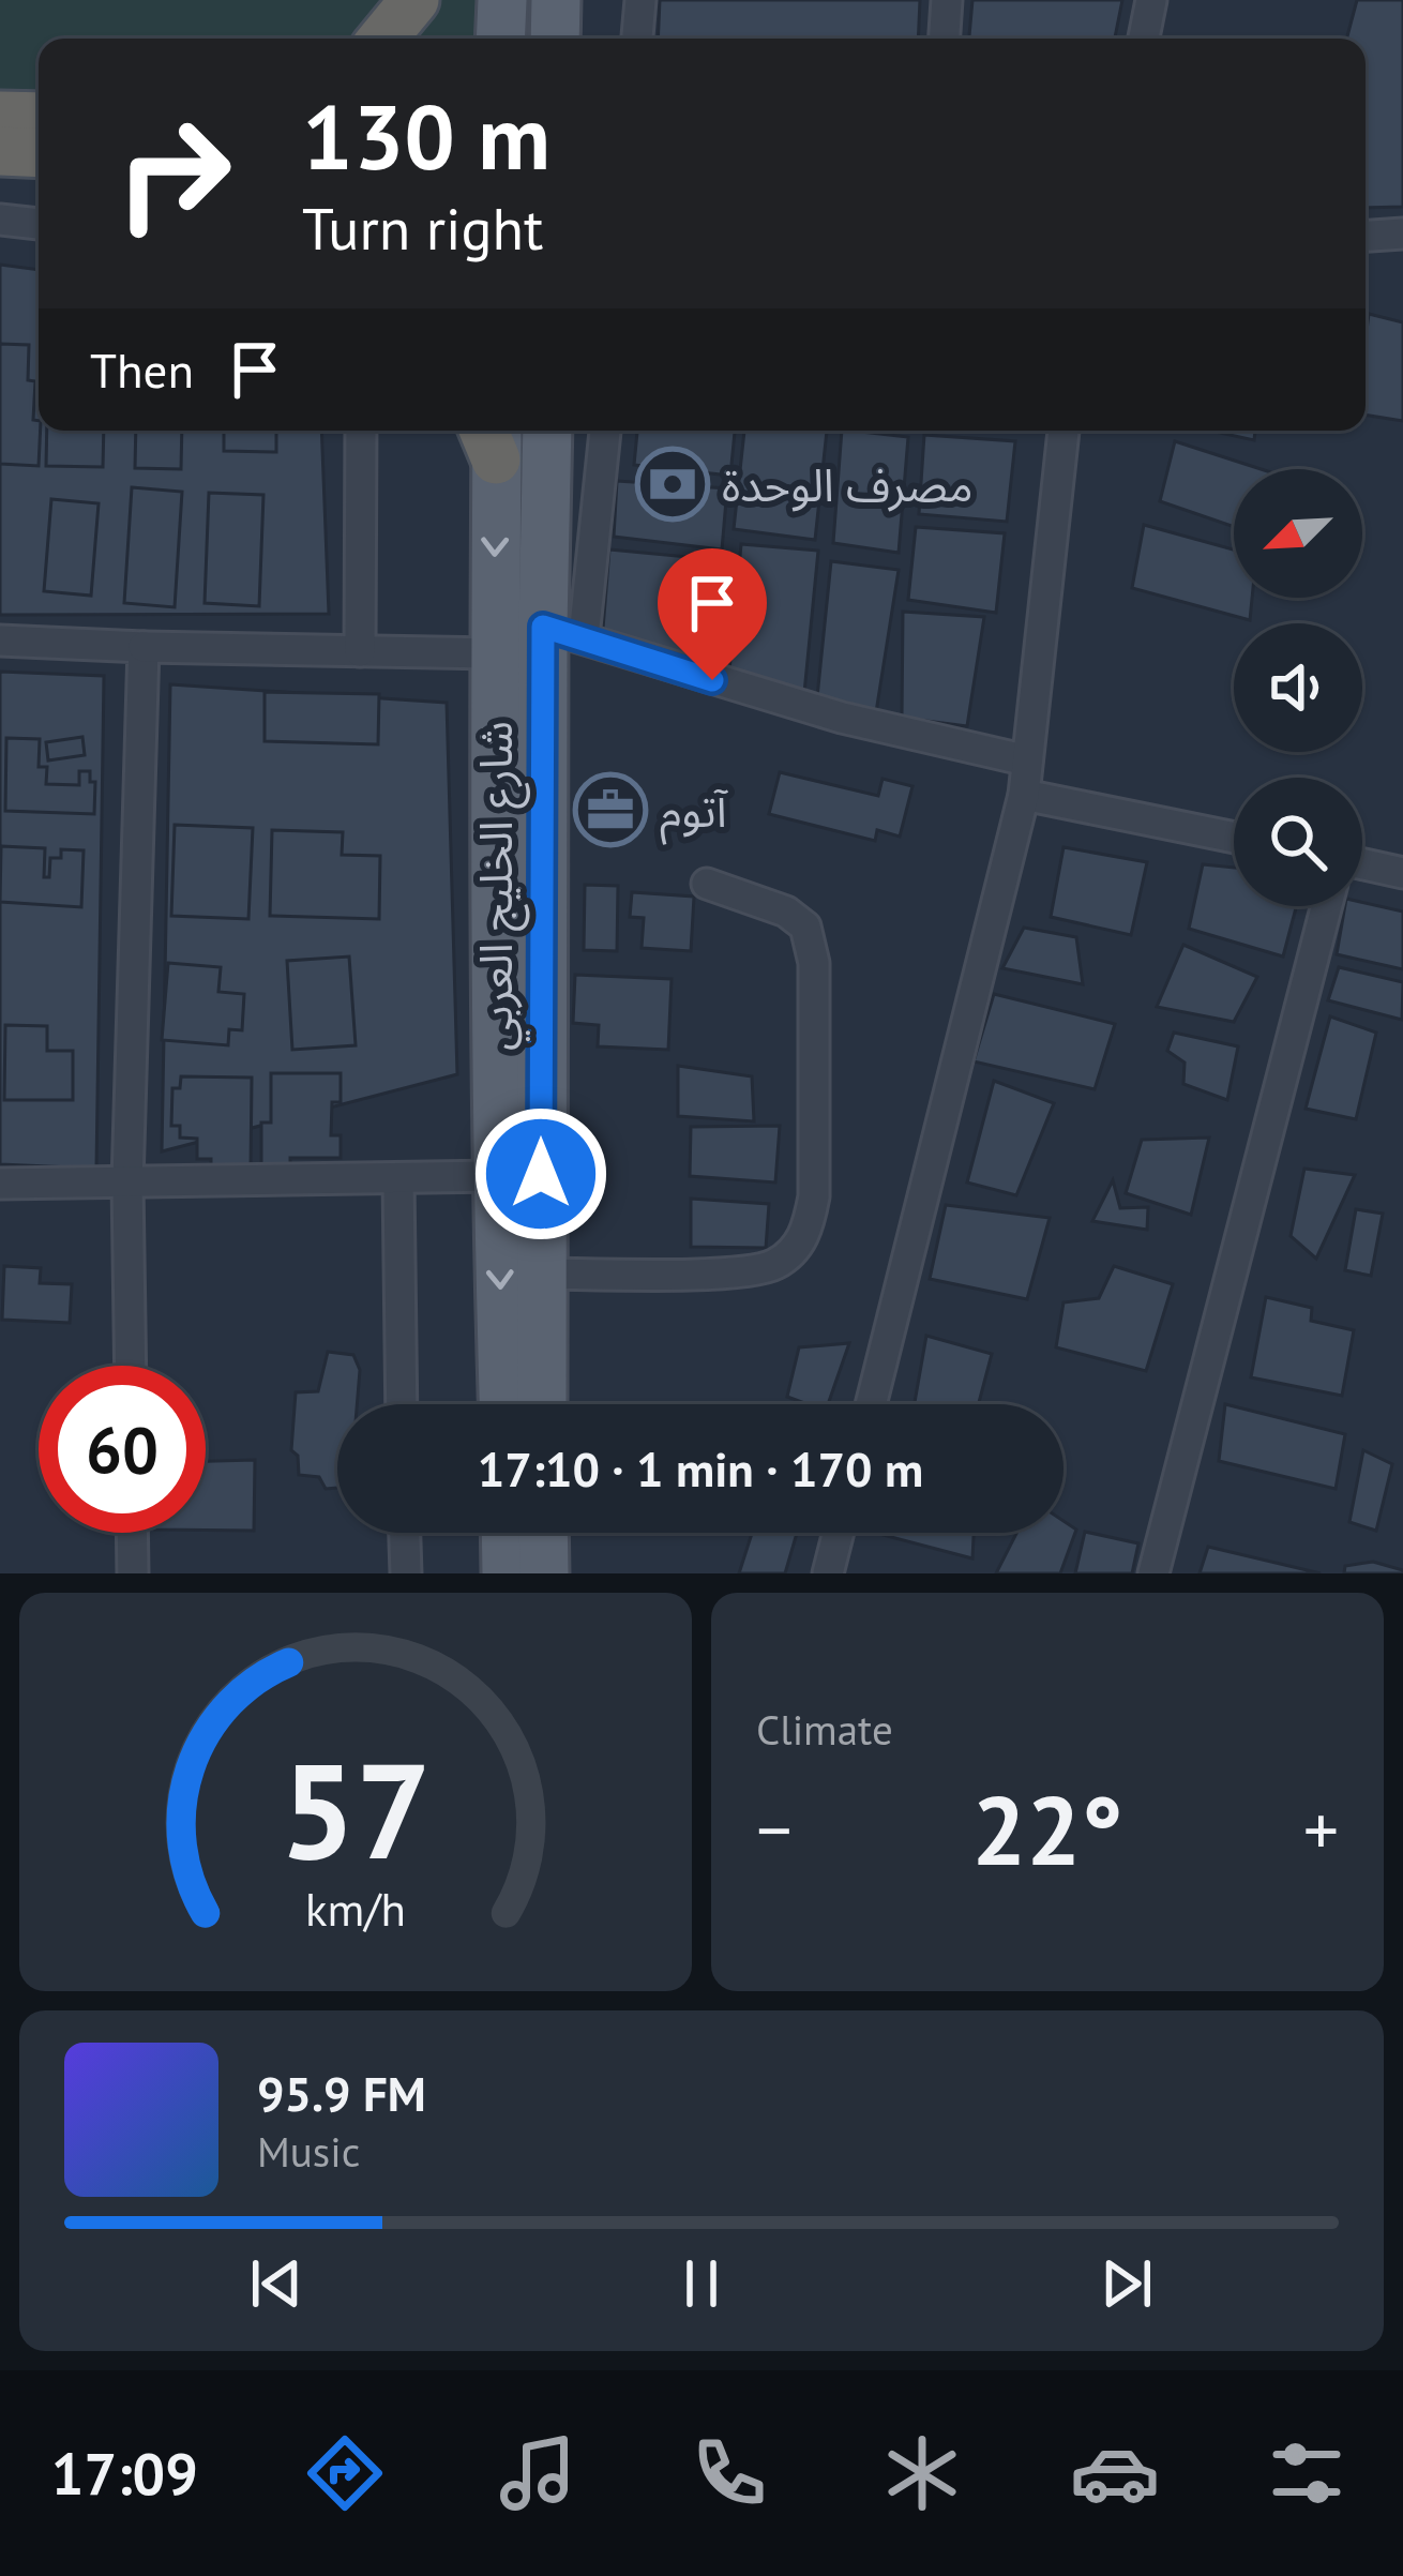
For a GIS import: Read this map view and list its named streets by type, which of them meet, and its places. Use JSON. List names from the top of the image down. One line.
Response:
{"streets":{"main road":["شارع الخليج العربي"]},"places":{"bank":["مصرف الوحدة"],"office":["آتوم"]},"north":"bottom left","page":{"turn":["130 m","Turn right"],"then":"Then","limit":"60","trip":"17:10 · 1 min · 170 m","tile":"Climate","heat":["−","22°","+"],"song":["95.9 FM","Music"],"tabs":"17:09","gauge":["57","km/h"]}}
